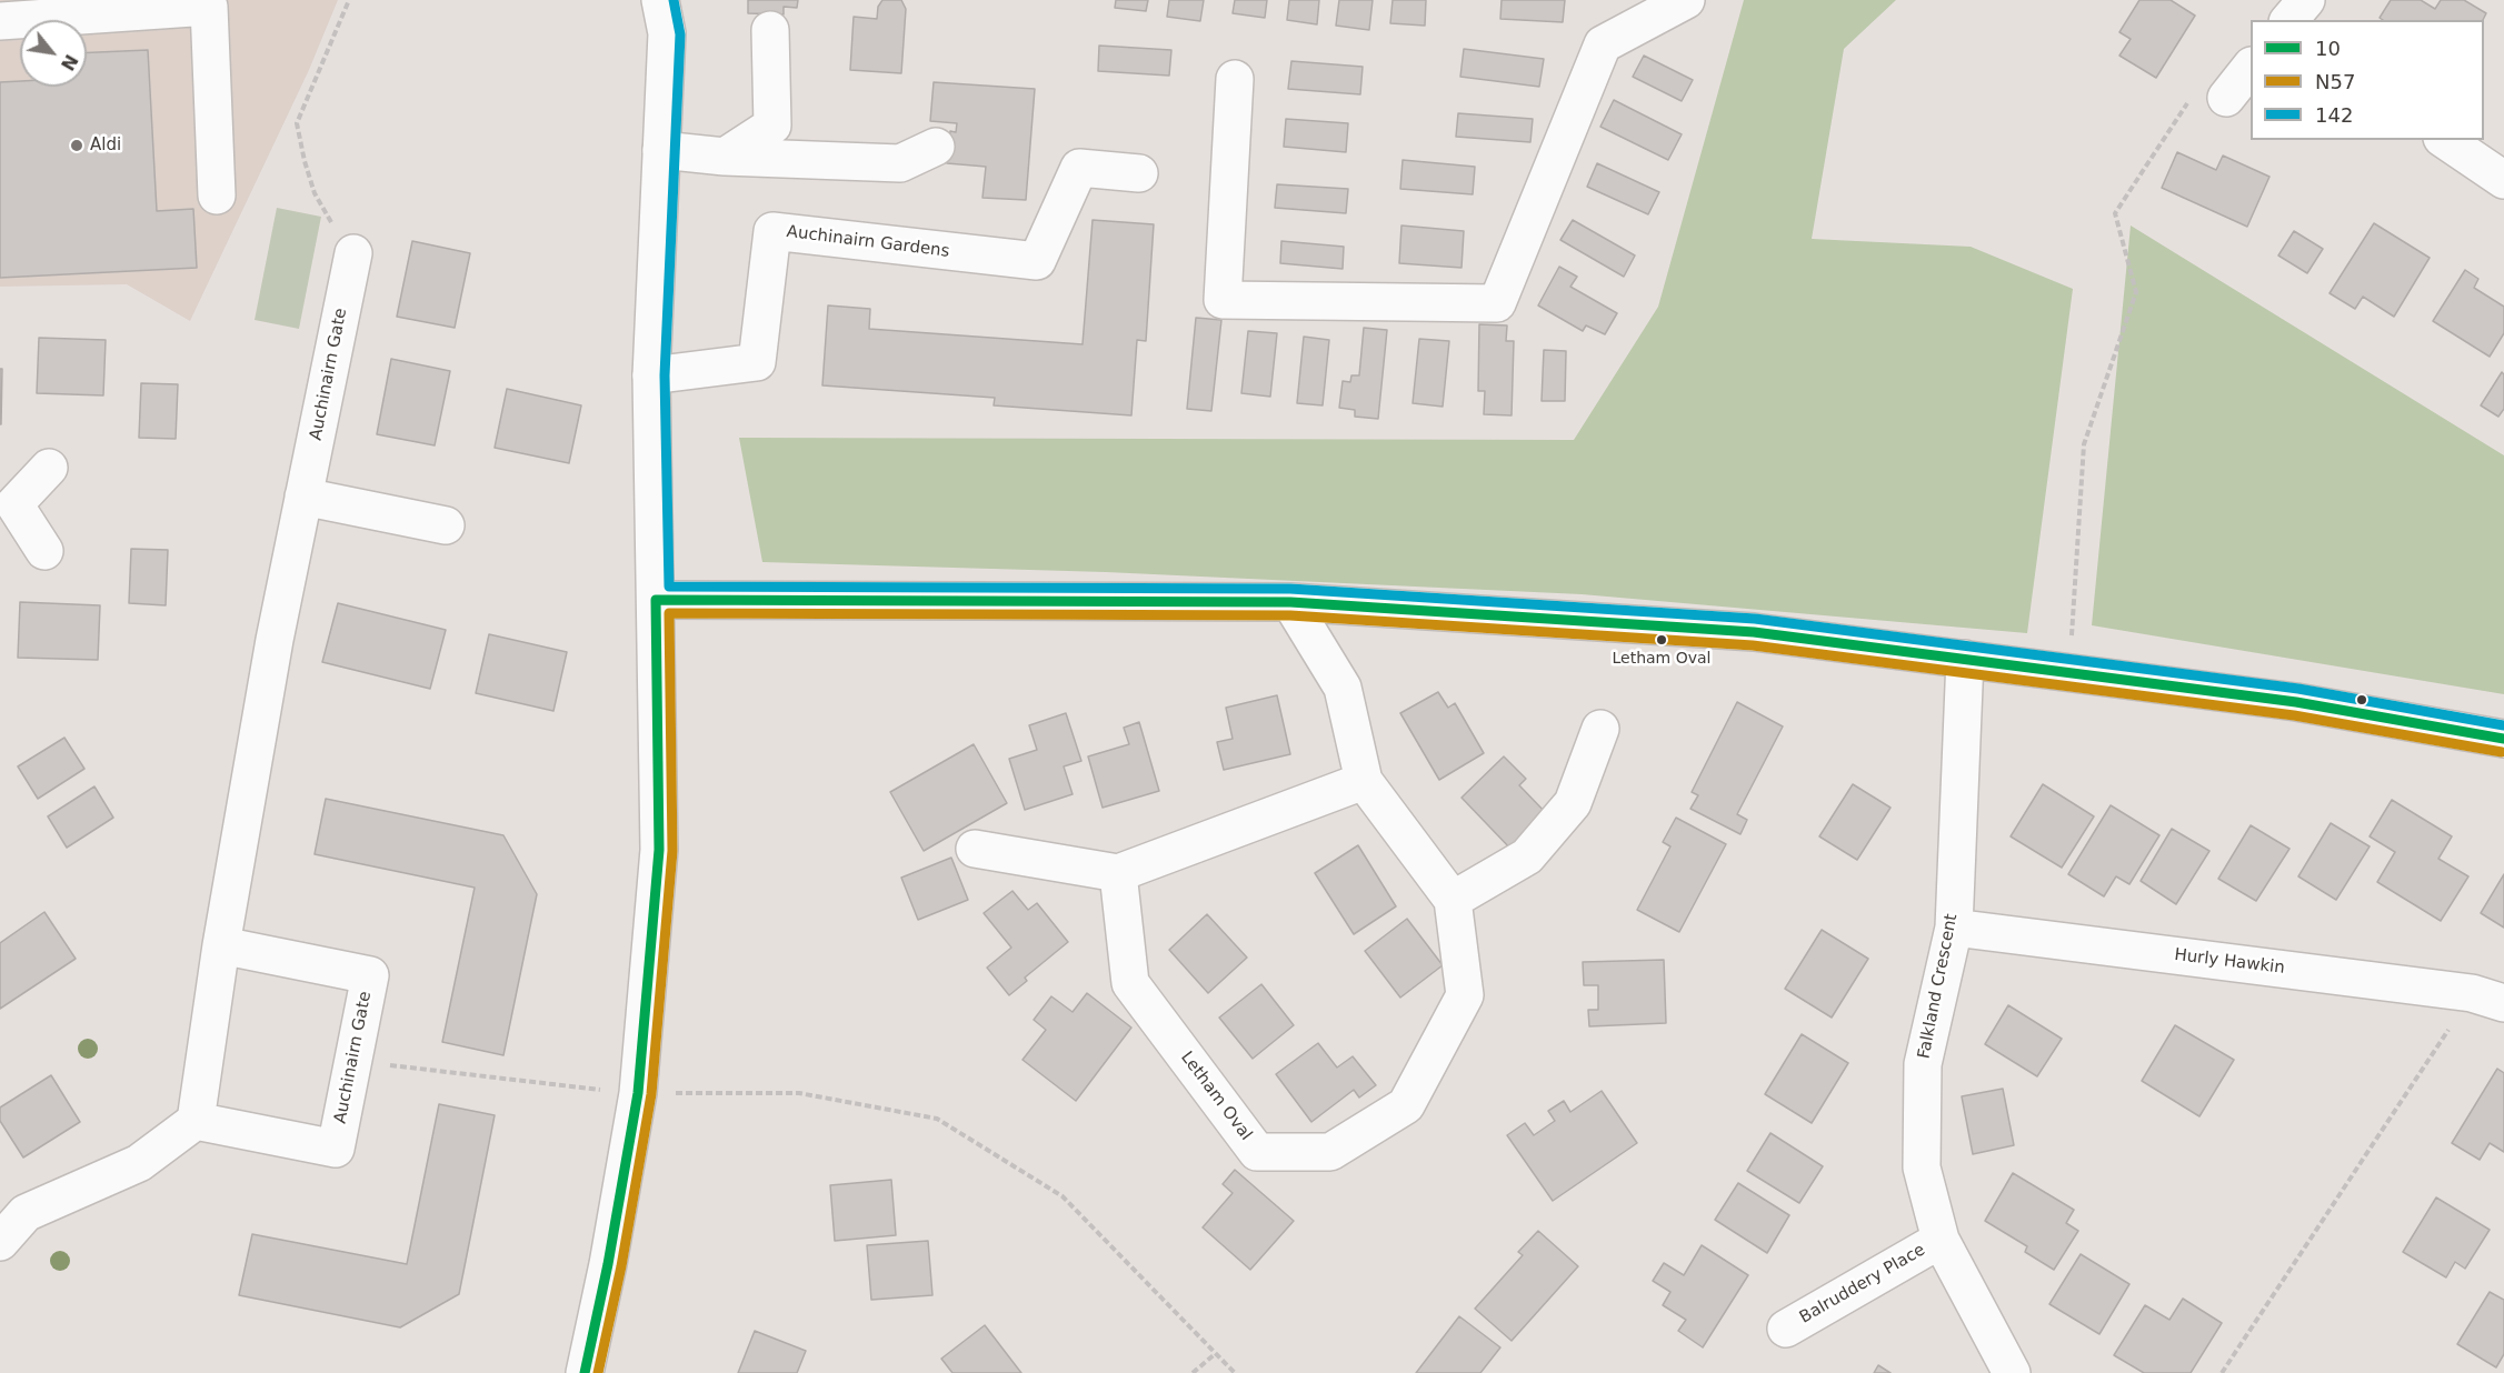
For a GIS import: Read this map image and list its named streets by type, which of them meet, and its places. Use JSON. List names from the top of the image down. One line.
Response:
{"streets":{"street":["Auchinairn Gardens","Auchinairn Gate","Hurly Hawkin","Falkland Crescent","Letham Oval","Balruddery Place"]},"crossings":[["Hurly Hawkin","Falkland Crescent"],["Falkland Crescent","Balruddery Place"]],"places":["Aldi","Letham Oval"],"lines":["transit line 142","transit line 10","transit line N57"],"legend":["10","N57","142"],"north":"bottom right"}
